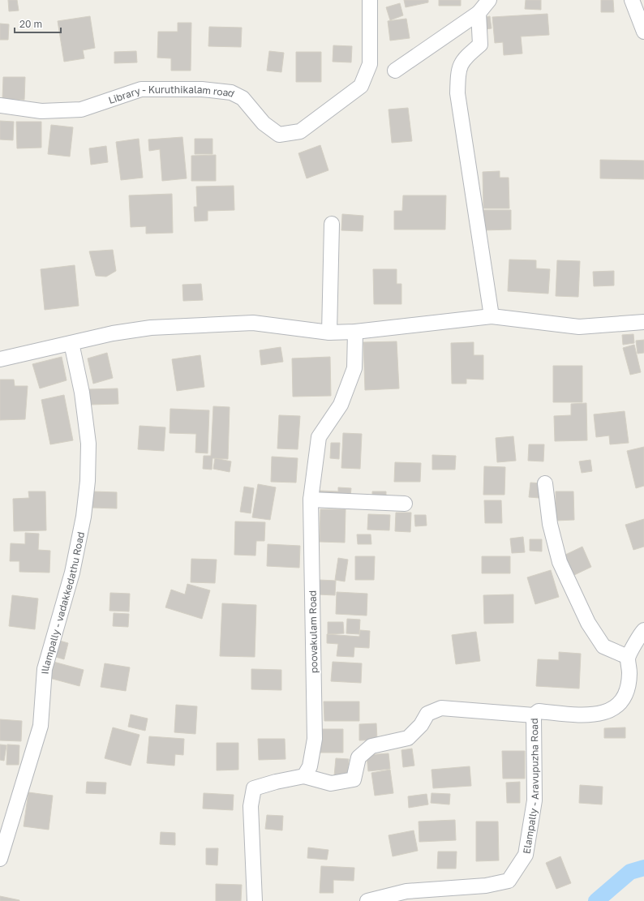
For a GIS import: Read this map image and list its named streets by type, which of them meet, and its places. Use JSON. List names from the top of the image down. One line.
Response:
{"streets":{"street":["Library - Kuruthikalam road","Illampally - vadakkedathu Road","poovakulam Road","Elampally - Aravupuzha Road"]},"scale_bar":"20 m"}
